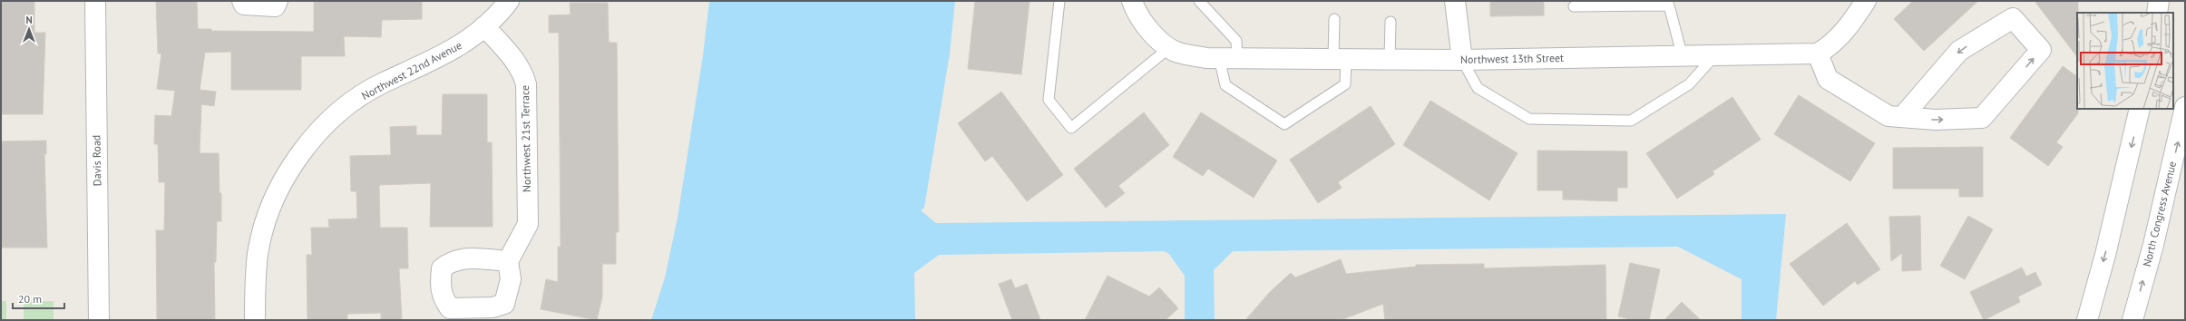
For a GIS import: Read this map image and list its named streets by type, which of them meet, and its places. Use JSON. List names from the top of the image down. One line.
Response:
{"streets":{"street":["Northwest 13th Street","Northwest 22nd Avenue","Northwest 21st Terrace","Davis Road","North Congress Avenue"]},"crossings":[["Northwest 22nd Avenue","Northwest 21st Terrace"]],"scale_bar":"20 m","north":"top"}
